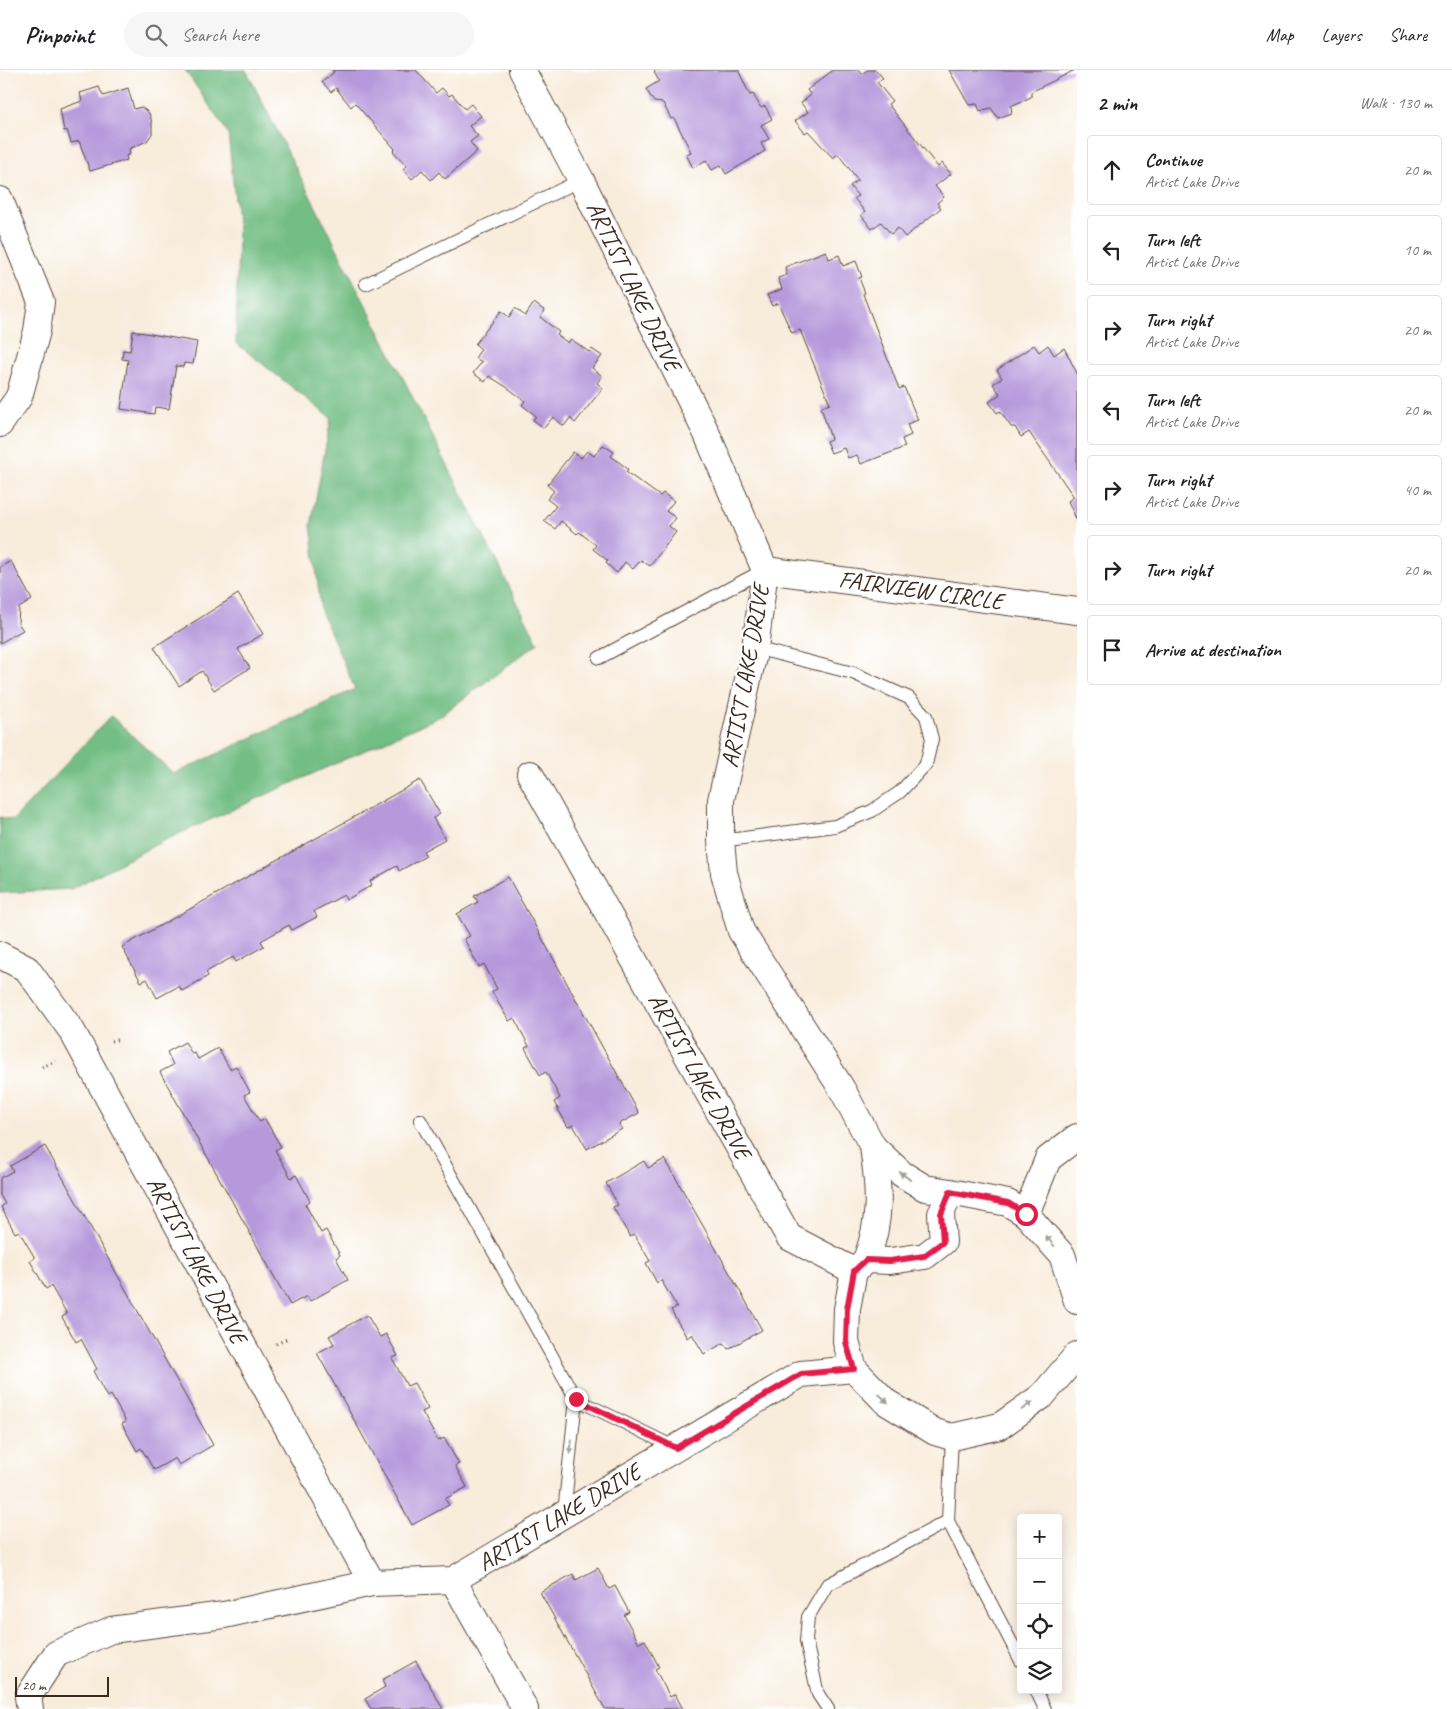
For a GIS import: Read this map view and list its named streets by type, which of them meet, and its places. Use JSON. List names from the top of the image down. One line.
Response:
{"streets":{"street":["ARTIST LAKE DRIVE","FAIRVIEW CIRCLE"]},"crossings":[["ARTIST LAKE DRIVE","FAIRVIEW CIRCLE"]],"scale_bar":"20 m","page":{"header":"Pinpoint","search":"Search here","nav":["Map","Layers","Share"],"heading":["2 min","Walk · 130 m"],"list":[["Continue","Artist Lake Drive","20 m"],["Turn left","Artist Lake Drive","10 m"],["Turn right","Artist Lake Drive","20 m"],["Turn left","Artist Lake Drive","20 m"],["Turn right","Artist Lake Drive","40 m"],["Turn right","20 m"],"Arrive at destination"],"map_buttons":["+","−"],"scale":"20 m"}}
